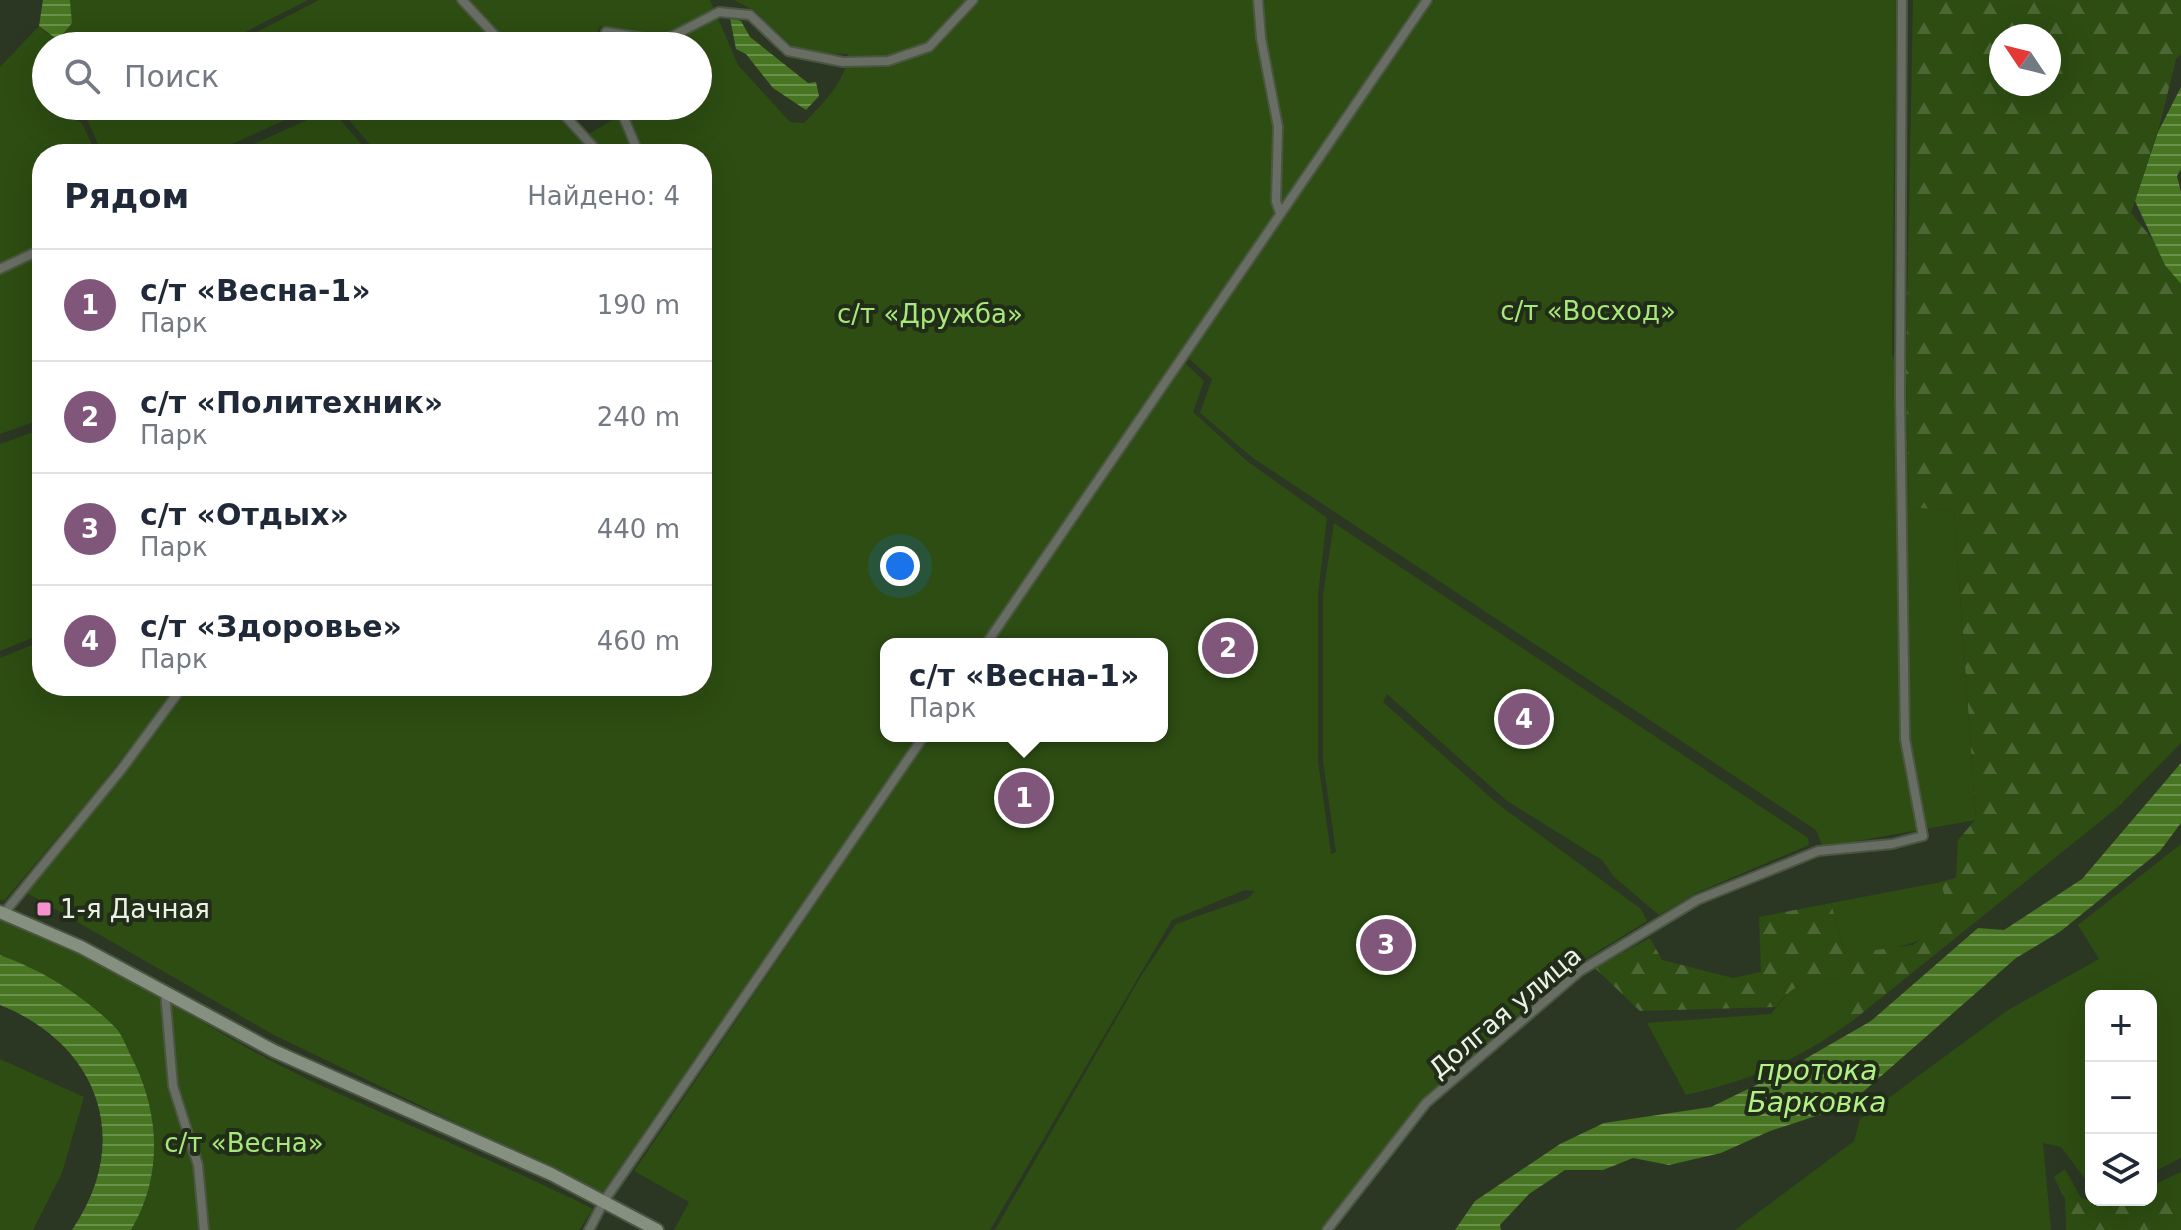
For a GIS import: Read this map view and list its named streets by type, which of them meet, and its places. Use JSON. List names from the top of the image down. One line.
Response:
{"streets":{"street":["Долгая улица"]},"water":["протока Барковка"],"parks":["с/т «Восход»","с/т «Дружба»","с/т «Весна»"],"places":{"transit":["1-я Дачная"]},"north":"top left","page":{"search":"Поиск","heading":["Рядом","Найдено: 4"],"list":[{"mark":"1","name":"с/т «Весна-1»","note":"Парк","value":"190 m"},{"mark":"2","name":"с/т «Политехник»","note":"Парк","value":"240 m"},{"mark":"3","name":"с/т «Отдых»","note":"Парк","value":"440 m"},{"mark":"4","name":"с/т «Здоровье»","note":"Парк","value":"460 m"}],"pins":["2","4","1","3"],"popup":["с/т «Весна-1»","Парк"],"map_buttons":["+","−"]}}
